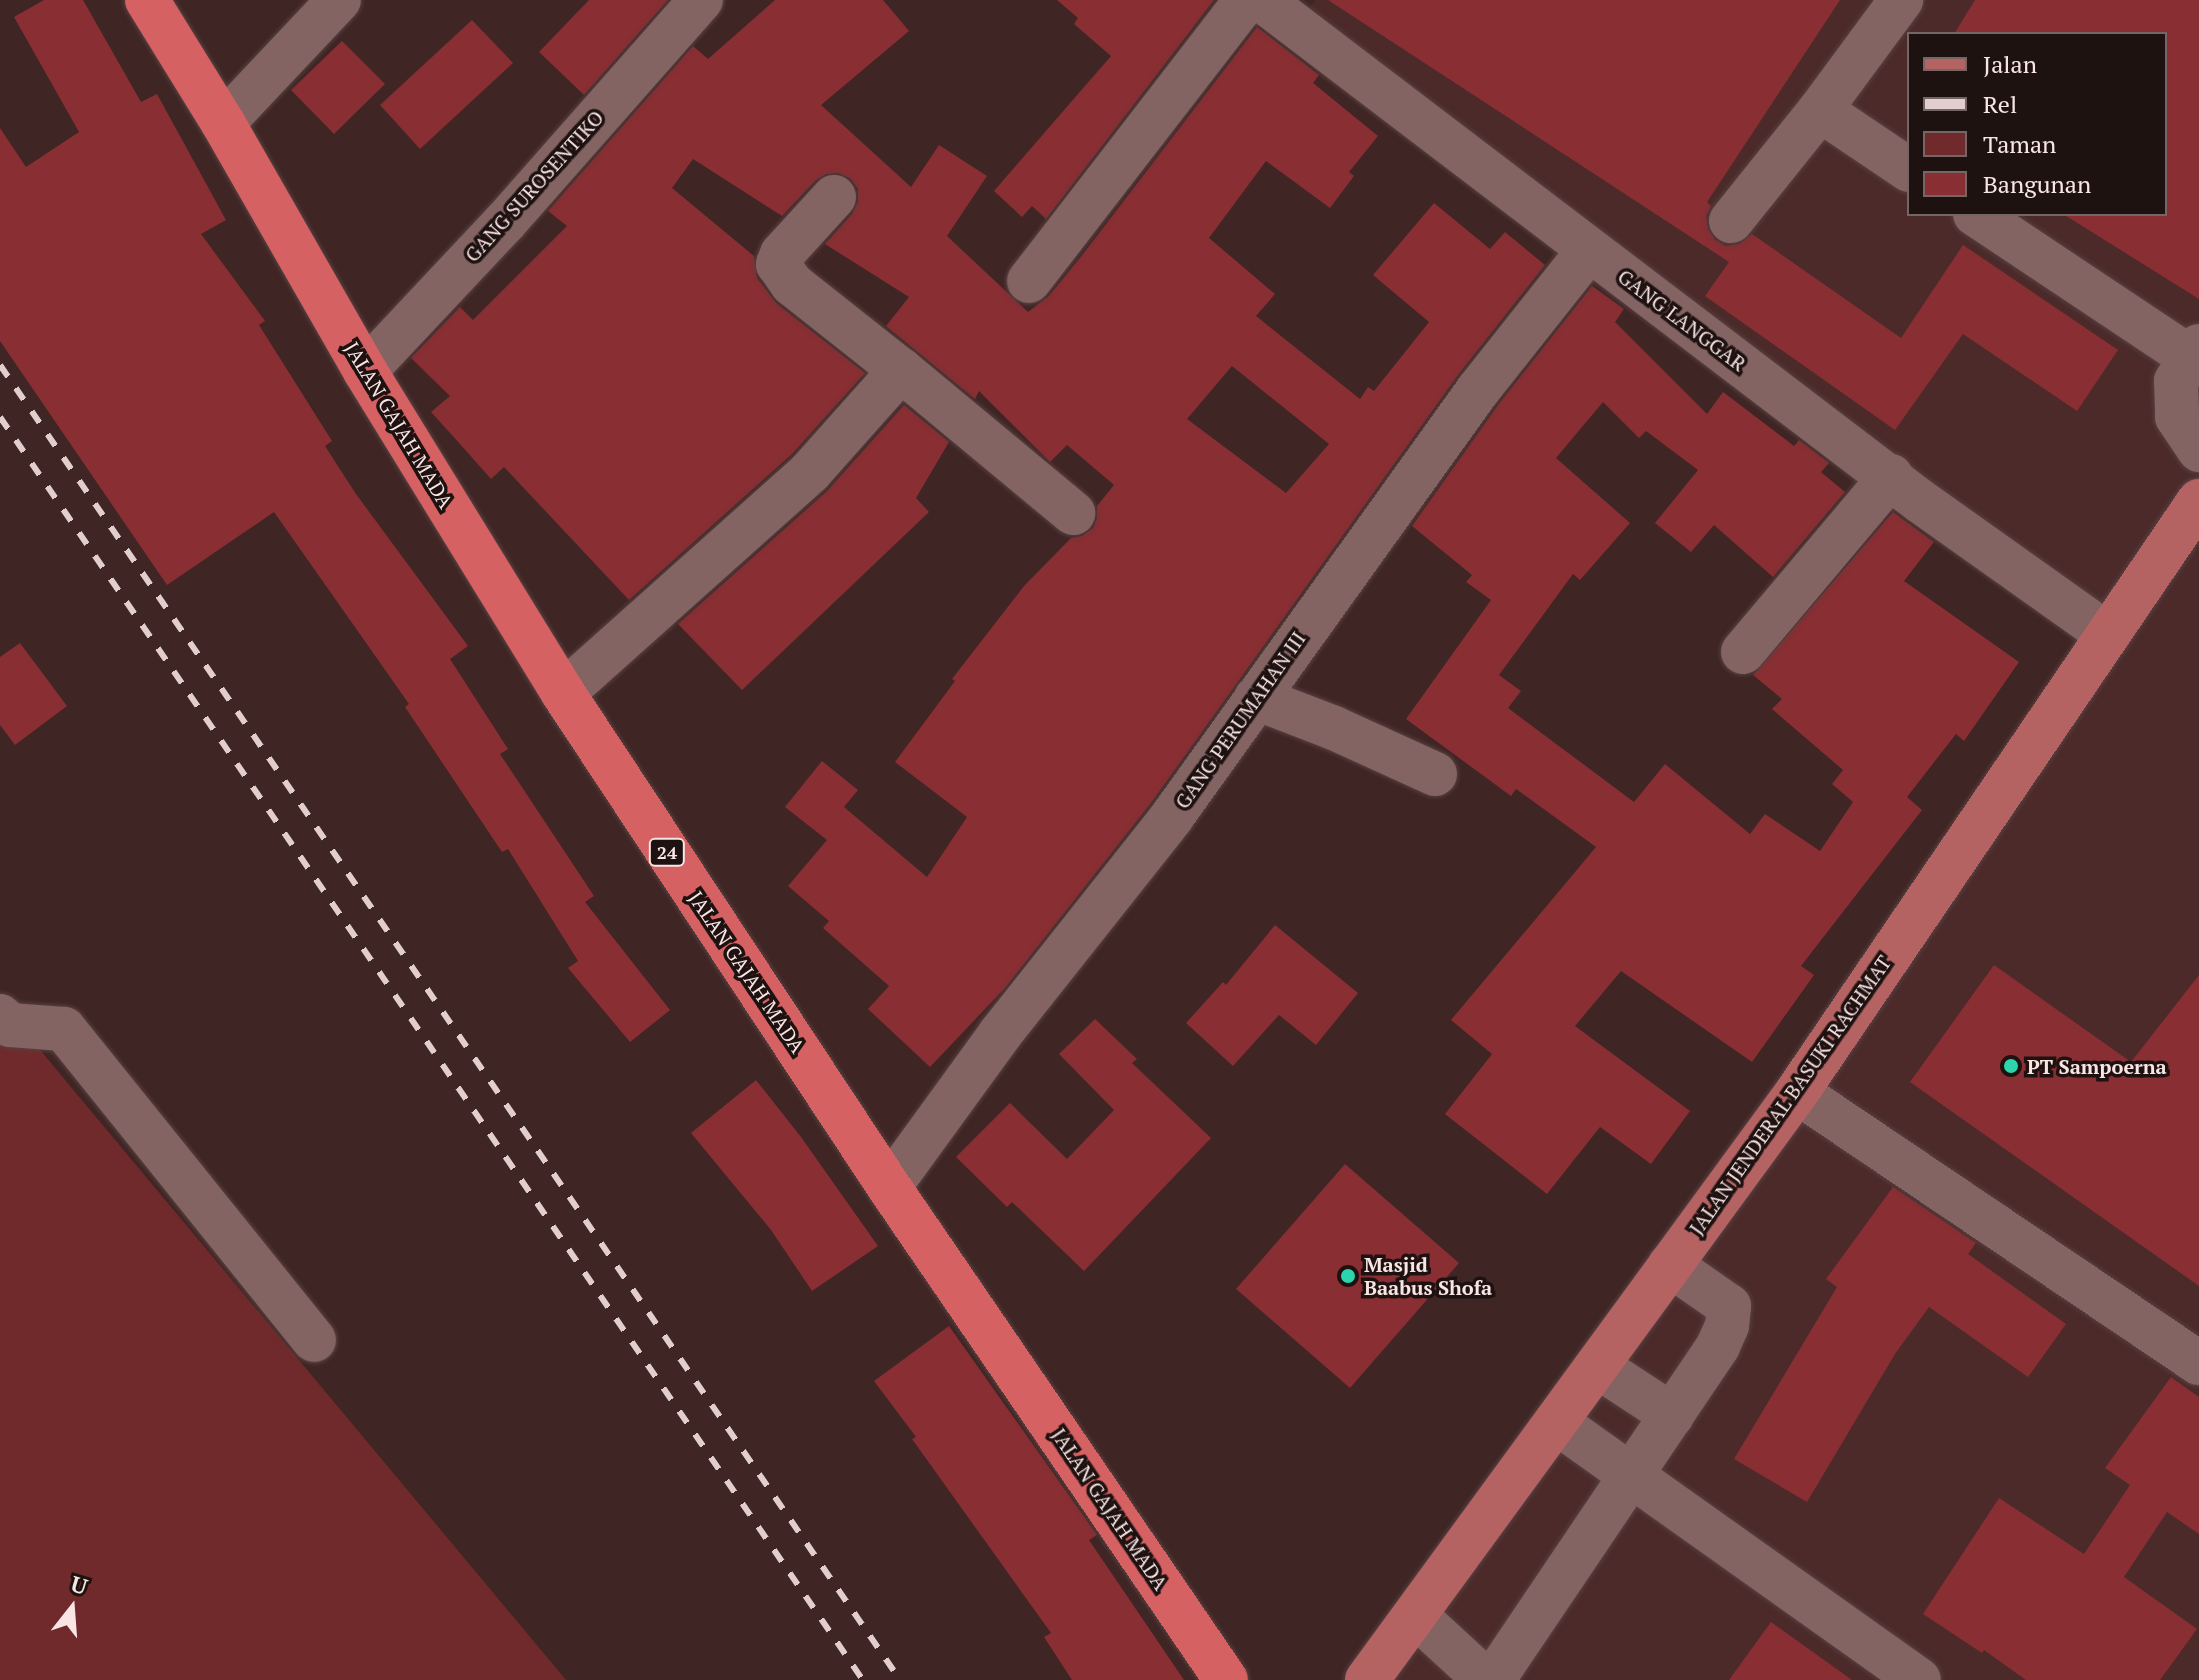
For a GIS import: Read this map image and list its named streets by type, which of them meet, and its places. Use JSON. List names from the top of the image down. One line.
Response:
{"streets":{"highway":["JALAN GAJAH MADA","24"],"main road":["JALAN JENDERAL BASUKI RACHMAT"],"street":["GANG SUROSENTIKO","GANG LANGGAR","GANG PERUMAHAN III"]},"crossings":[["GANG SUROSENTIKO","JALAN GAJAH MADA"],["GANG LANGGAR","GANG PERUMAHAN III"],["GANG LANGGAR","JALAN JENDERAL BASUKI RACHMAT"],["JALAN GAJAH MADA","GANG PERUMAHAN III"]],"places":["PT Sampoerna","Masjid Baabus Shofa"],"legend":["Jalan","Rel","Taman","Bangunan"],"north":"top"}
